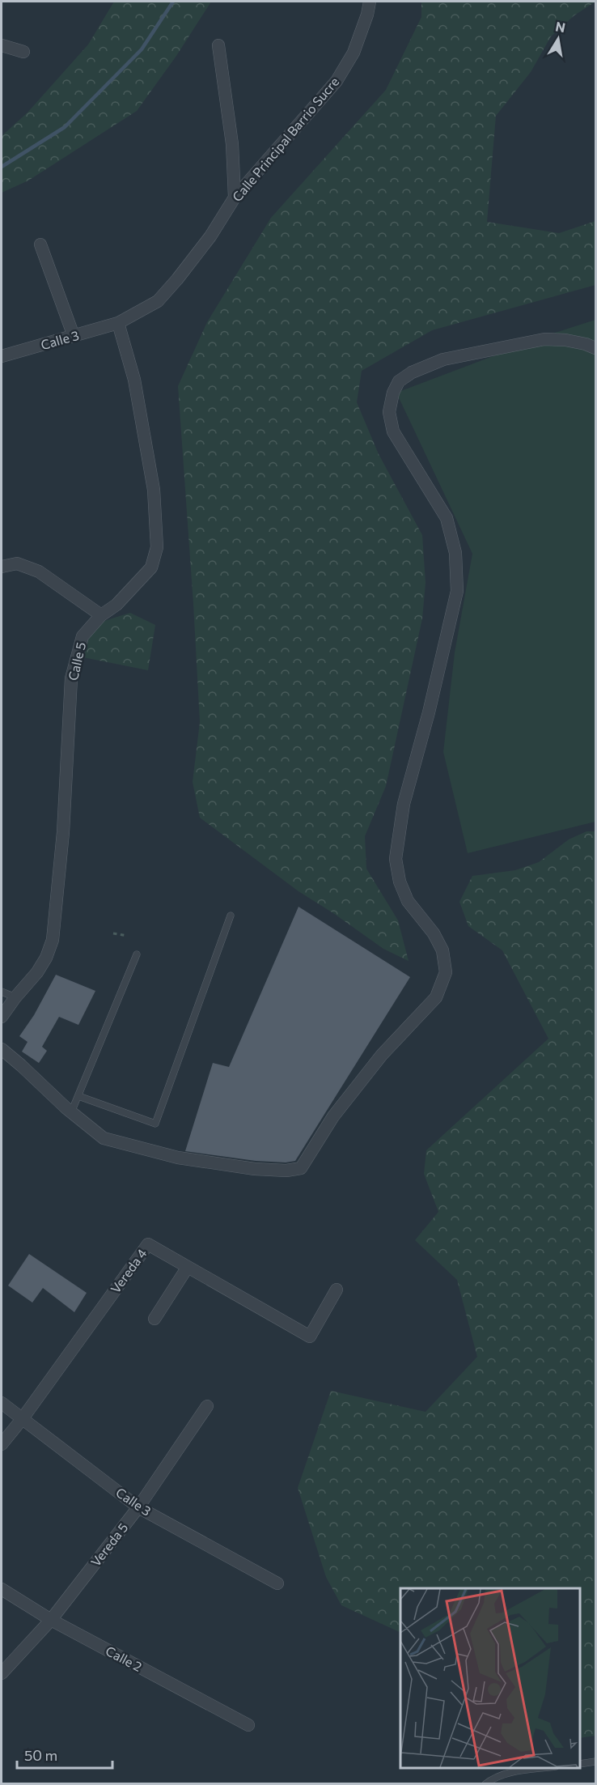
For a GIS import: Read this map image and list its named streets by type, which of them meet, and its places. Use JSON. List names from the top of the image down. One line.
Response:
{"streets":{"street":["Calle Principal Barrio Sucre","Calle 3","Calle 5","Vereda 4","Vereda 5","Calle 2"]},"crossings":[["Calle Principal Barrio Sucre","Calle 3"],["Calle Principal Barrio Sucre","Calle 5"],["Calle 3","Calle 5"],["Calle 3","Vereda 4"],["Calle 3","Vereda 5"],["Vereda 5","Calle 2"]],"scale_bar":"50 m","north":"top"}
